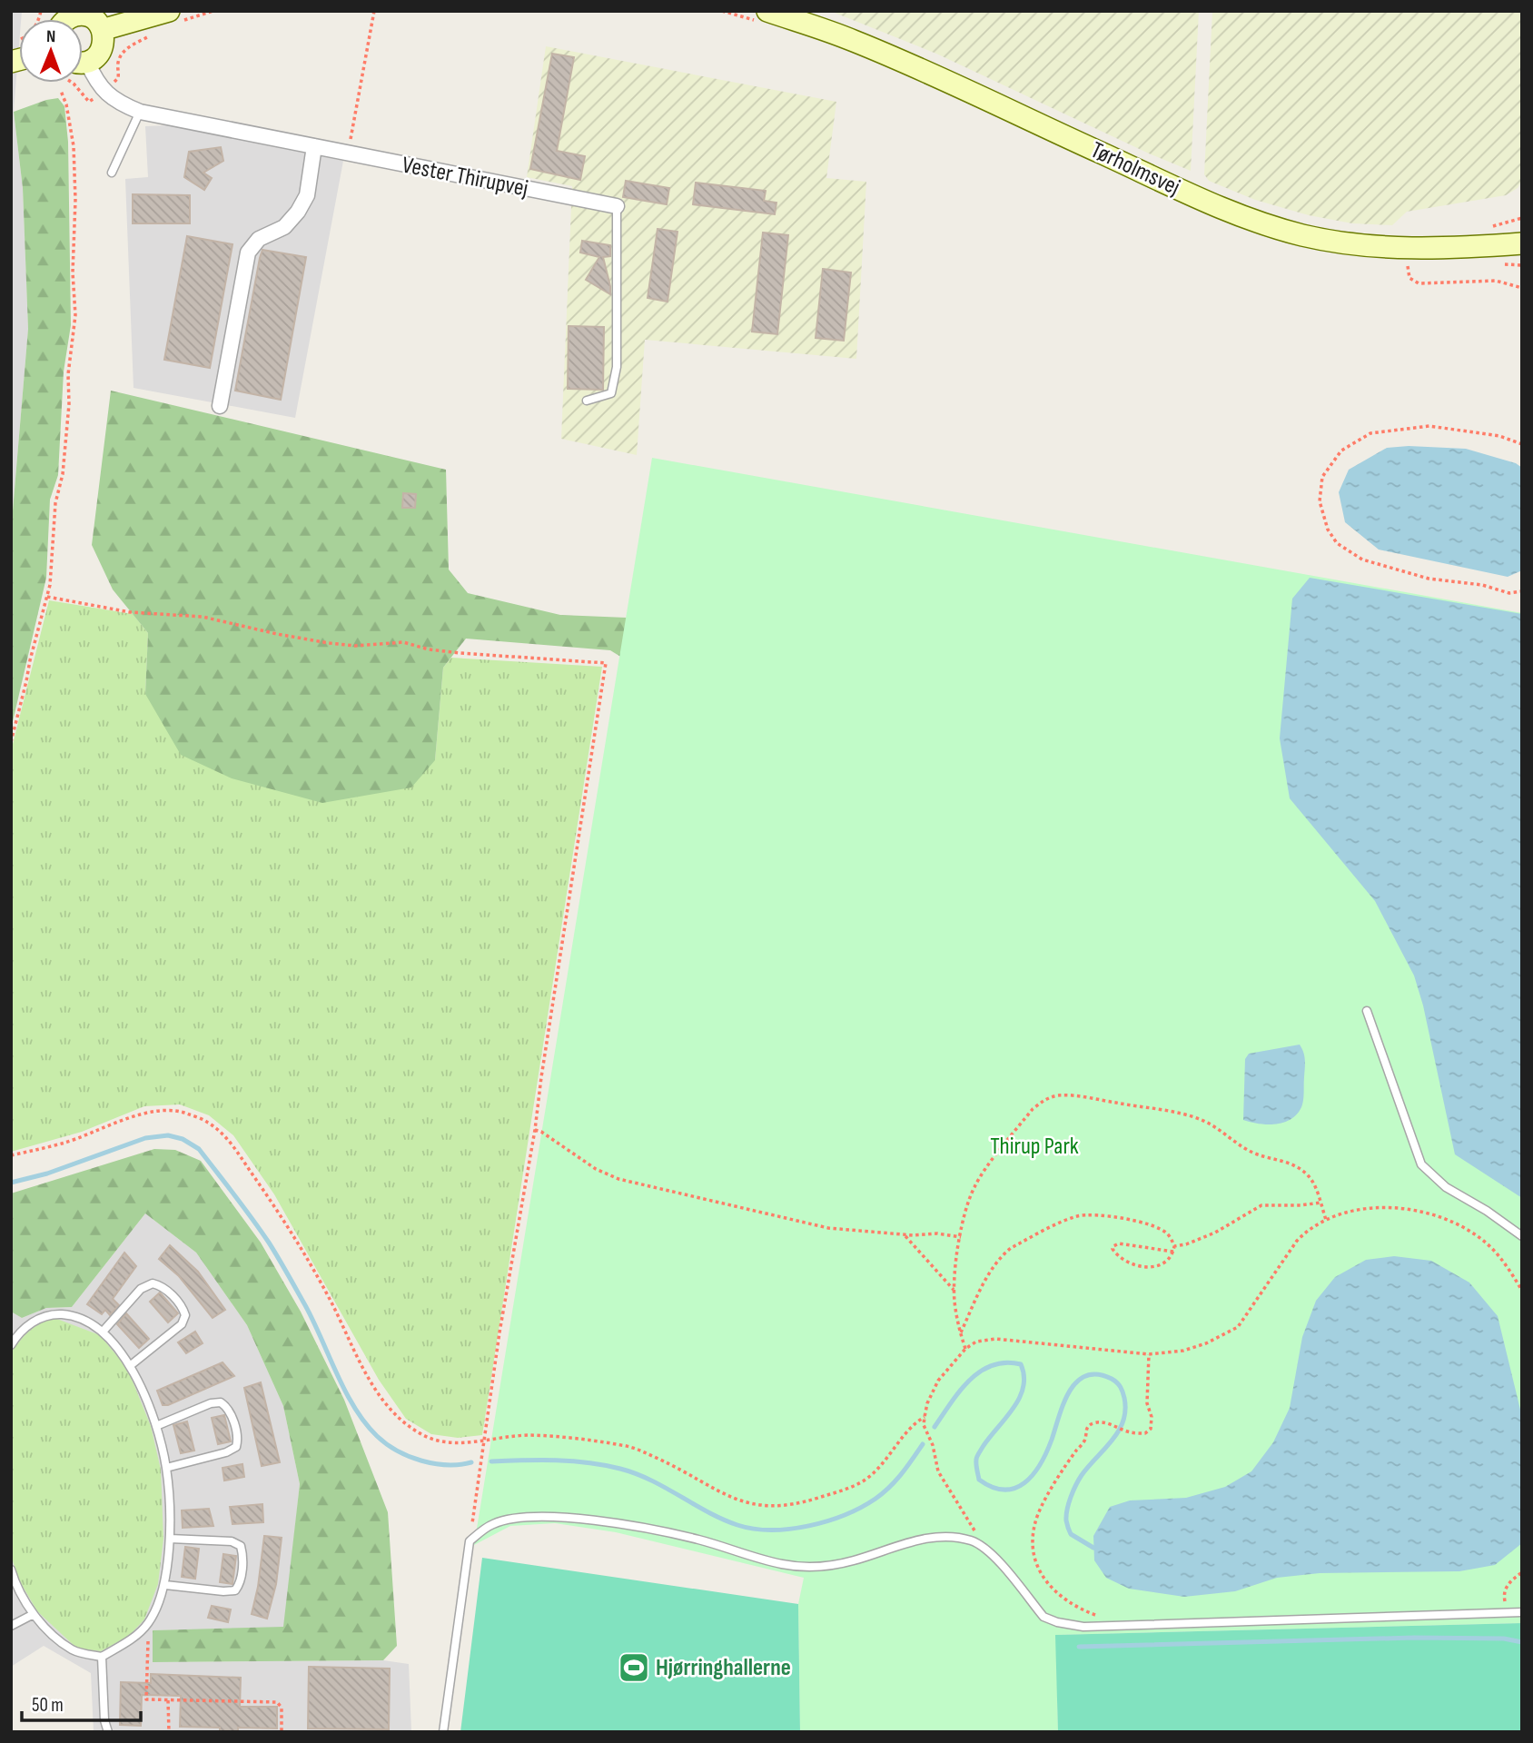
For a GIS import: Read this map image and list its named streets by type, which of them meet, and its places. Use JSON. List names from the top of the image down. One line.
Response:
{"streets":{"street":["Tørholmsvej","Vester Thirupvej"]},"parks":["Thirup Park"],"places":{"sports":["Hjørringhallerne"]},"scale_bar":"50 m","north":"top"}
